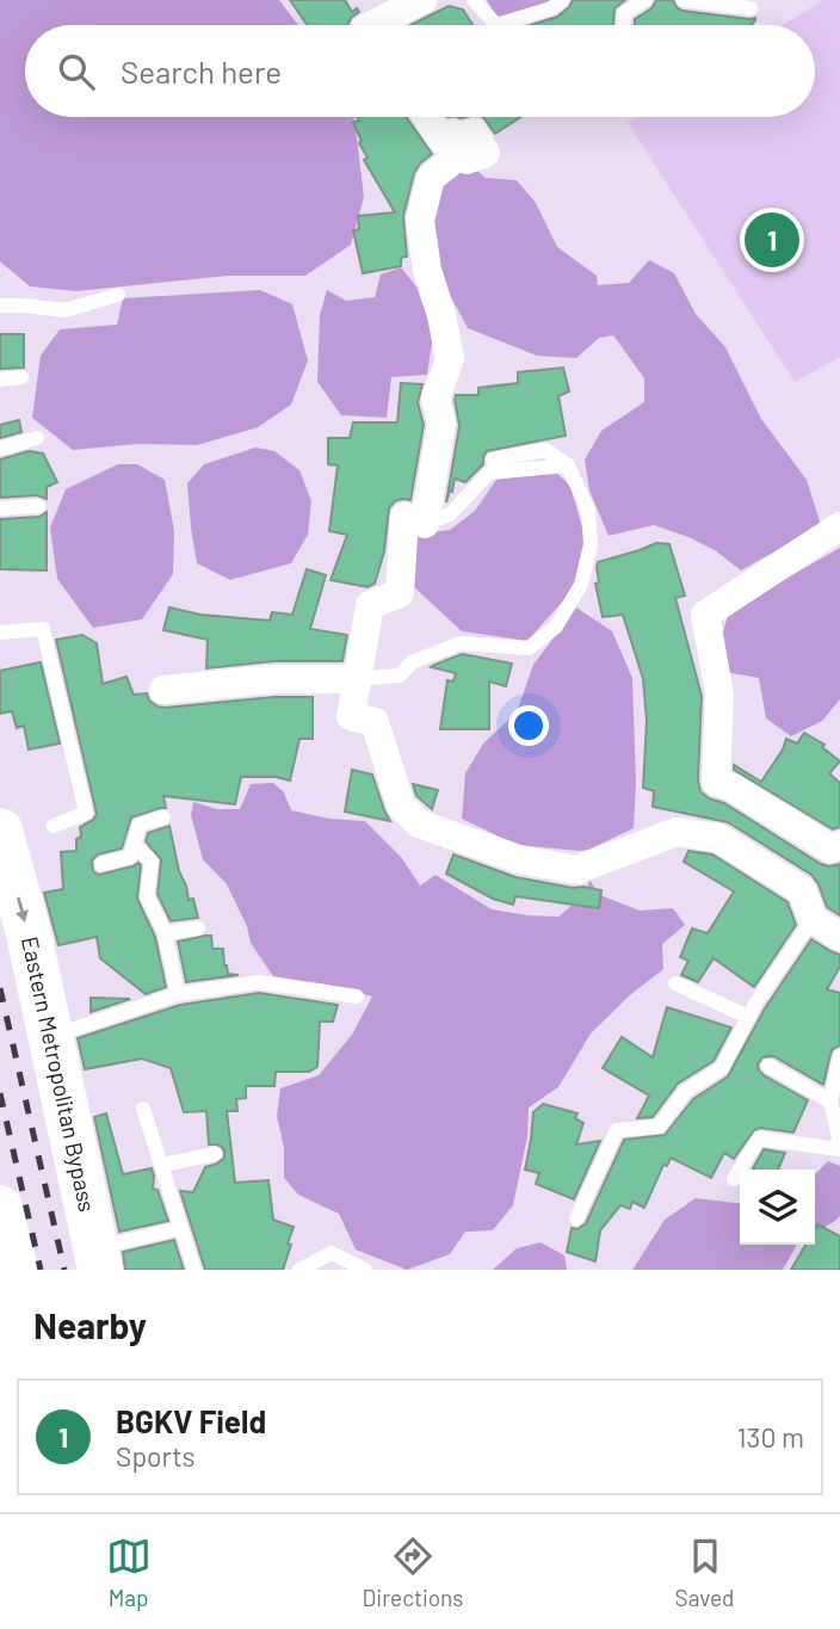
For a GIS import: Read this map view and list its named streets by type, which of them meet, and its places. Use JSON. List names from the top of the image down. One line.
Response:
{"streets":{"main road":["Eastern Metropolitan Bypass"]},"one_way":["Eastern Metropolitan Bypass"],"page":{"search":"Search here","pins":"1","heading":"Nearby","list":[{"mark":"1","name":"BGKV Field","note":"Sports","value":"130 m"}],"nav":["Map","Directions","Saved"]}}
